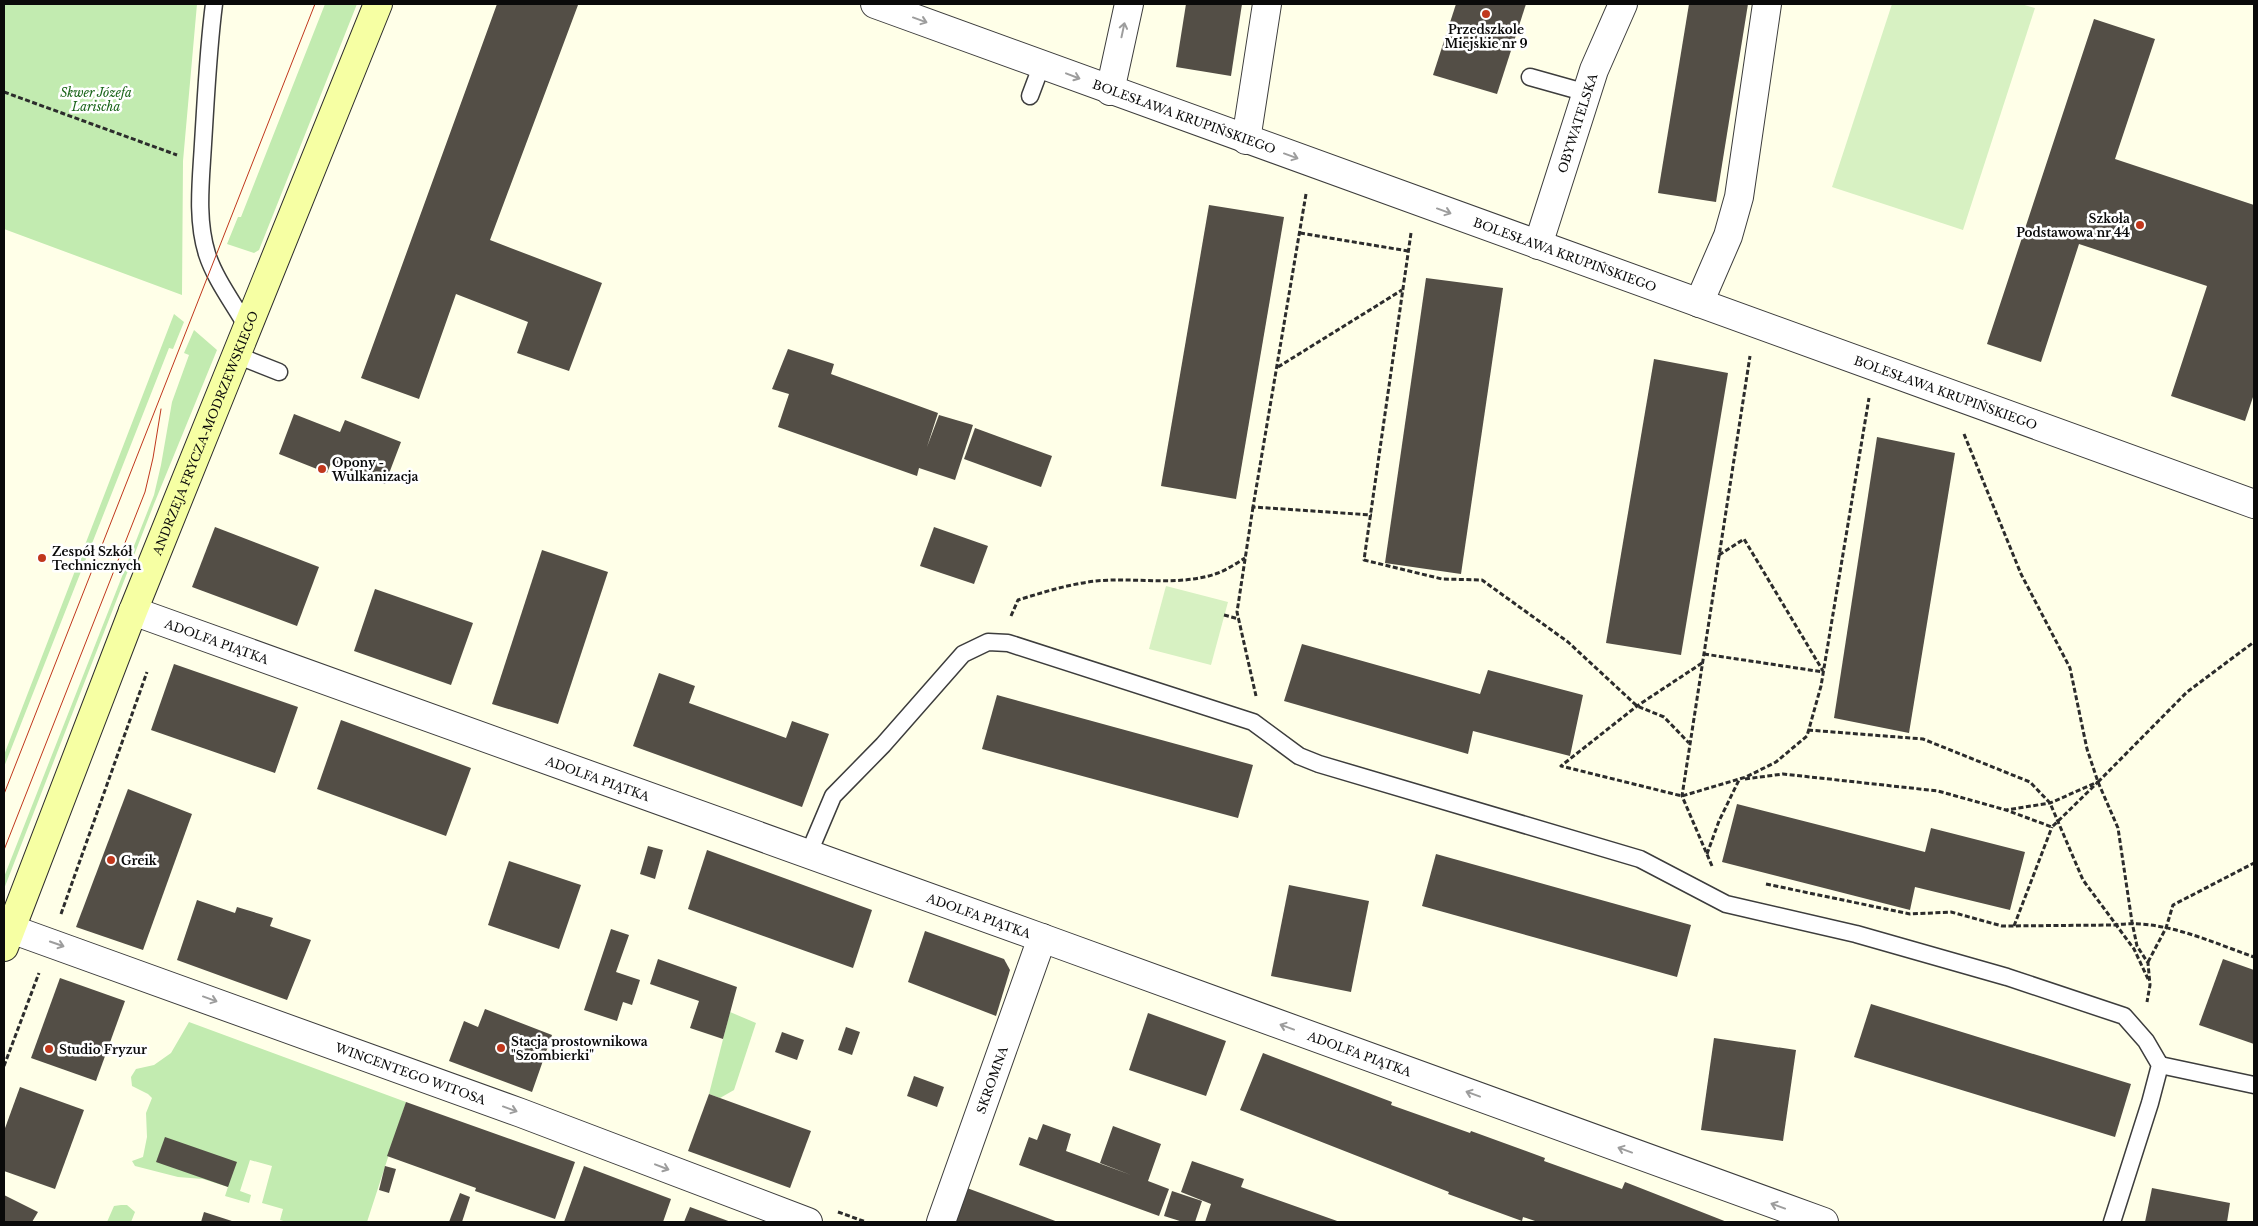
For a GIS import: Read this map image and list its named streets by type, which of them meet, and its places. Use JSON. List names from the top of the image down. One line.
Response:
{"streets":{"main road":["ANDRZEJA FRYCZA-MODRZEWSKIEGO"],"street":["BOLESŁAWA KRUPIŃSKIEGO","OBYWATELSKA","ADOLFA PIĄTKA","WINCENTEGO WITOSA","SKROMNA"]},"crossings":[["BOLESŁAWA KRUPIŃSKIEGO","OBYWATELSKA"],["ANDRZEJA FRYCZA-MODRZEWSKIEGO","ADOLFA PIĄTKA"],["ANDRZEJA FRYCZA-MODRZEWSKIEGO","WINCENTEGO WITOSA"],["ADOLFA PIĄTKA","SKROMNA"]],"one_way":["ADOLFA PIĄTKA","WINCENTEGO WITOSA"],"parks":["Skwer Józefa Larischa"],"places":["Przedszkole Miejskie nr 9","Szkoła Podstawowa nr 44","Opony - Wulkanizacja","Zespół Szkół Technicznych","Greik","Stacja prostownikowa \"Szombierki\"","Studio Fryzur"]}
